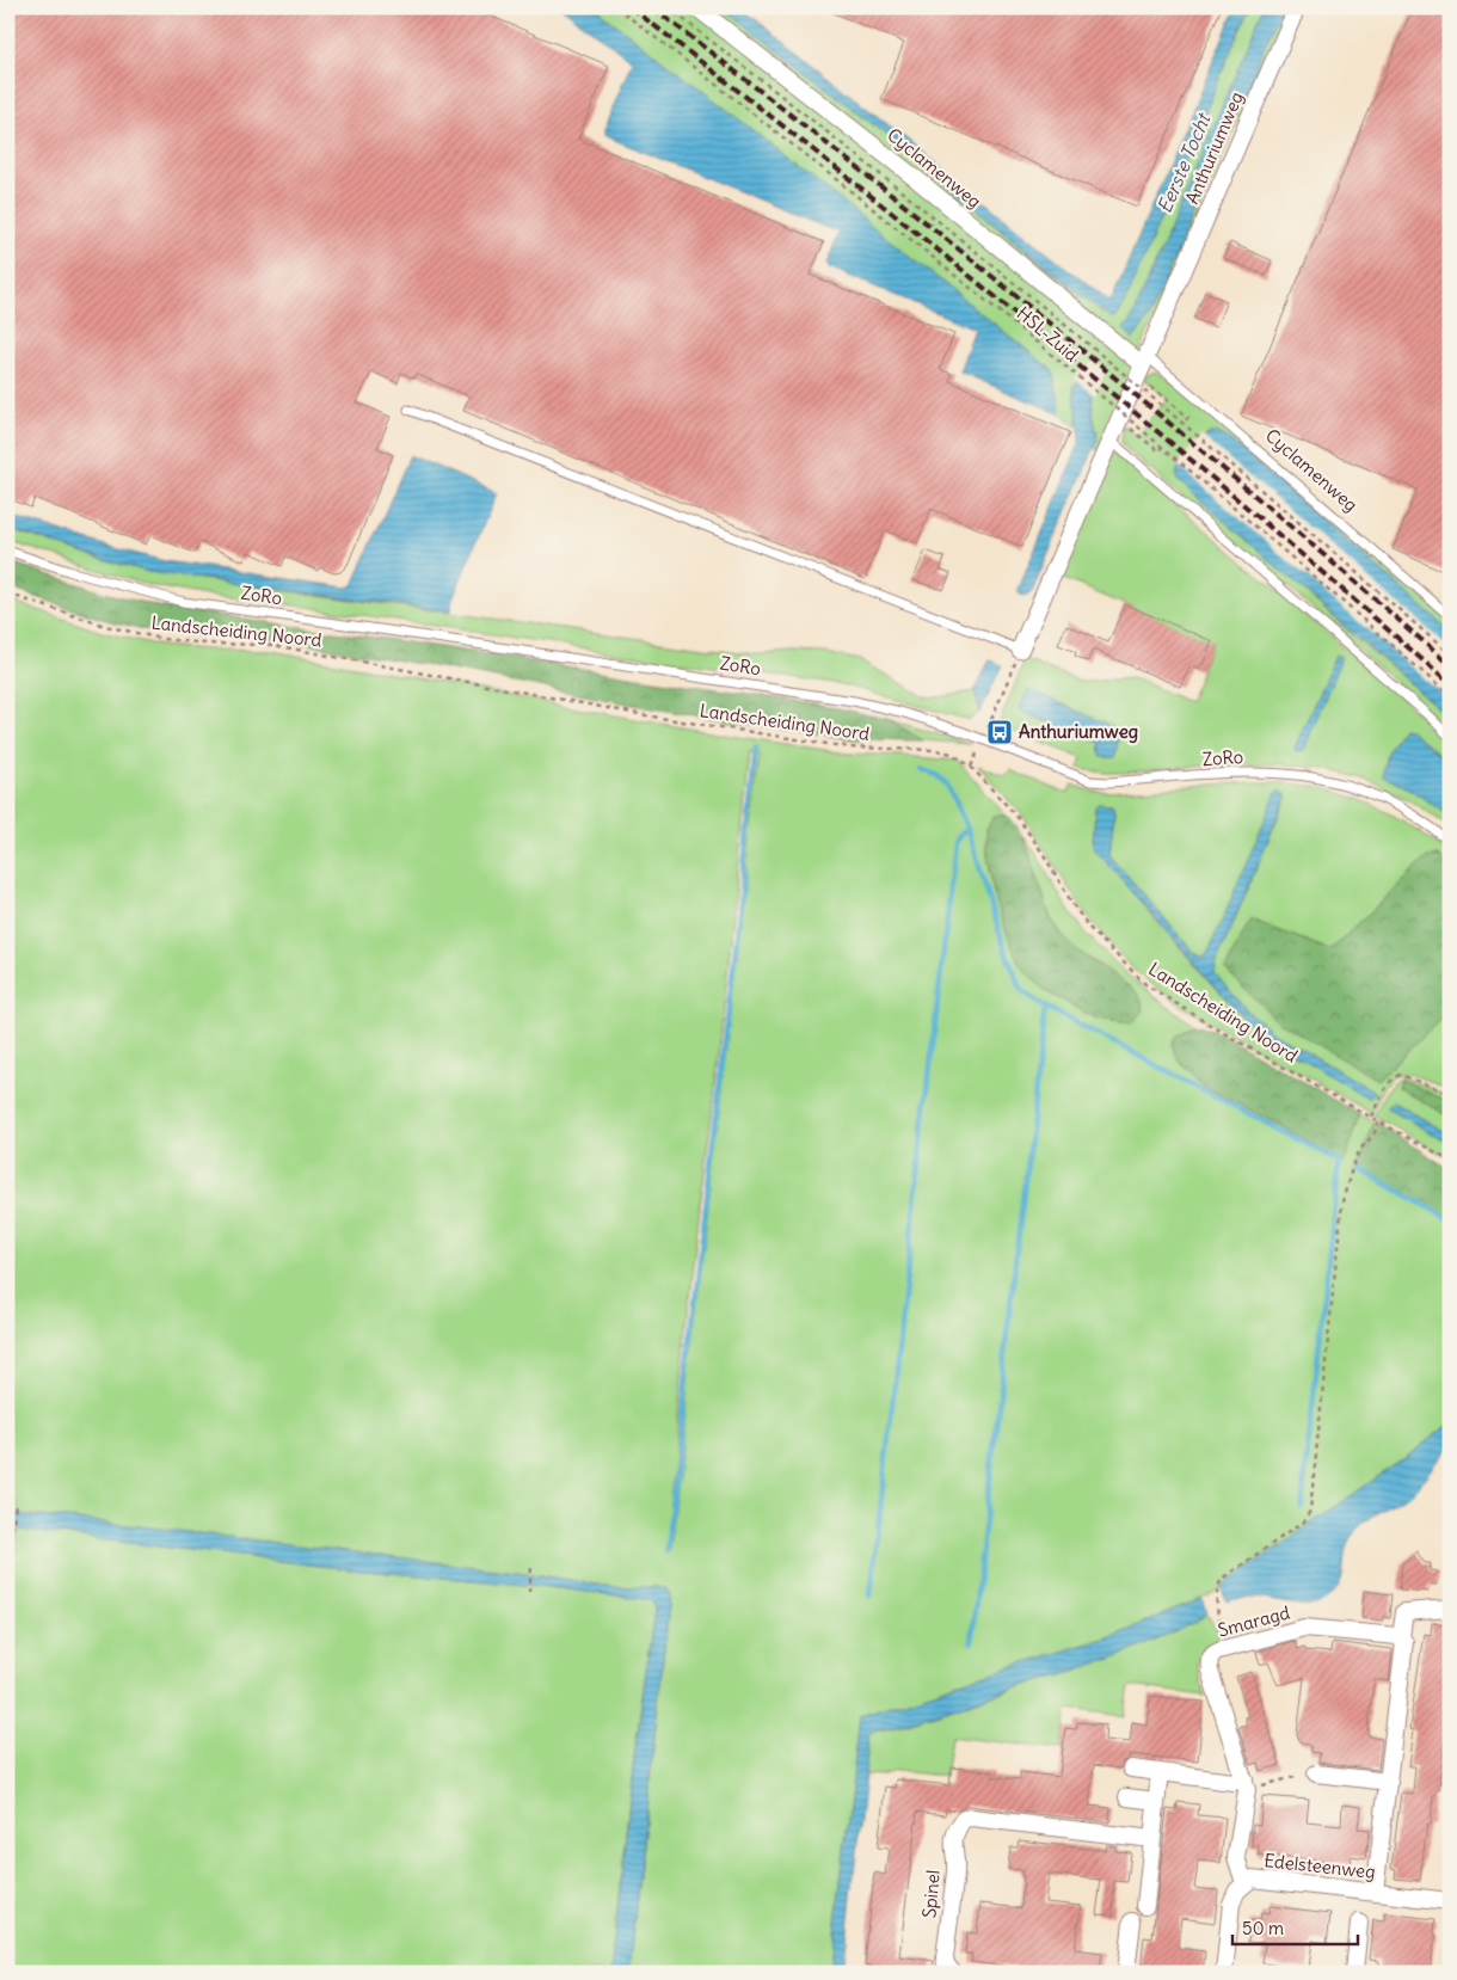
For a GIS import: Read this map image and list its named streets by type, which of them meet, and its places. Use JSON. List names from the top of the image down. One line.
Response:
{"streets":{"street":["Anthuriumweg","Cyclamenweg","Smaragd","Edelsteenweg","Spinel"],"lane":["ZoRo"],"path":["HSL-Zuid","Landscheiding Noord"]},"crossings":[["Anthuriumweg","Cyclamenweg"],["Smaragd","Edelsteenweg"]],"water":["Eerste Tocht"],"places":{"bus stop":["Anthuriumweg"]},"scale_bar":"50 m"}
